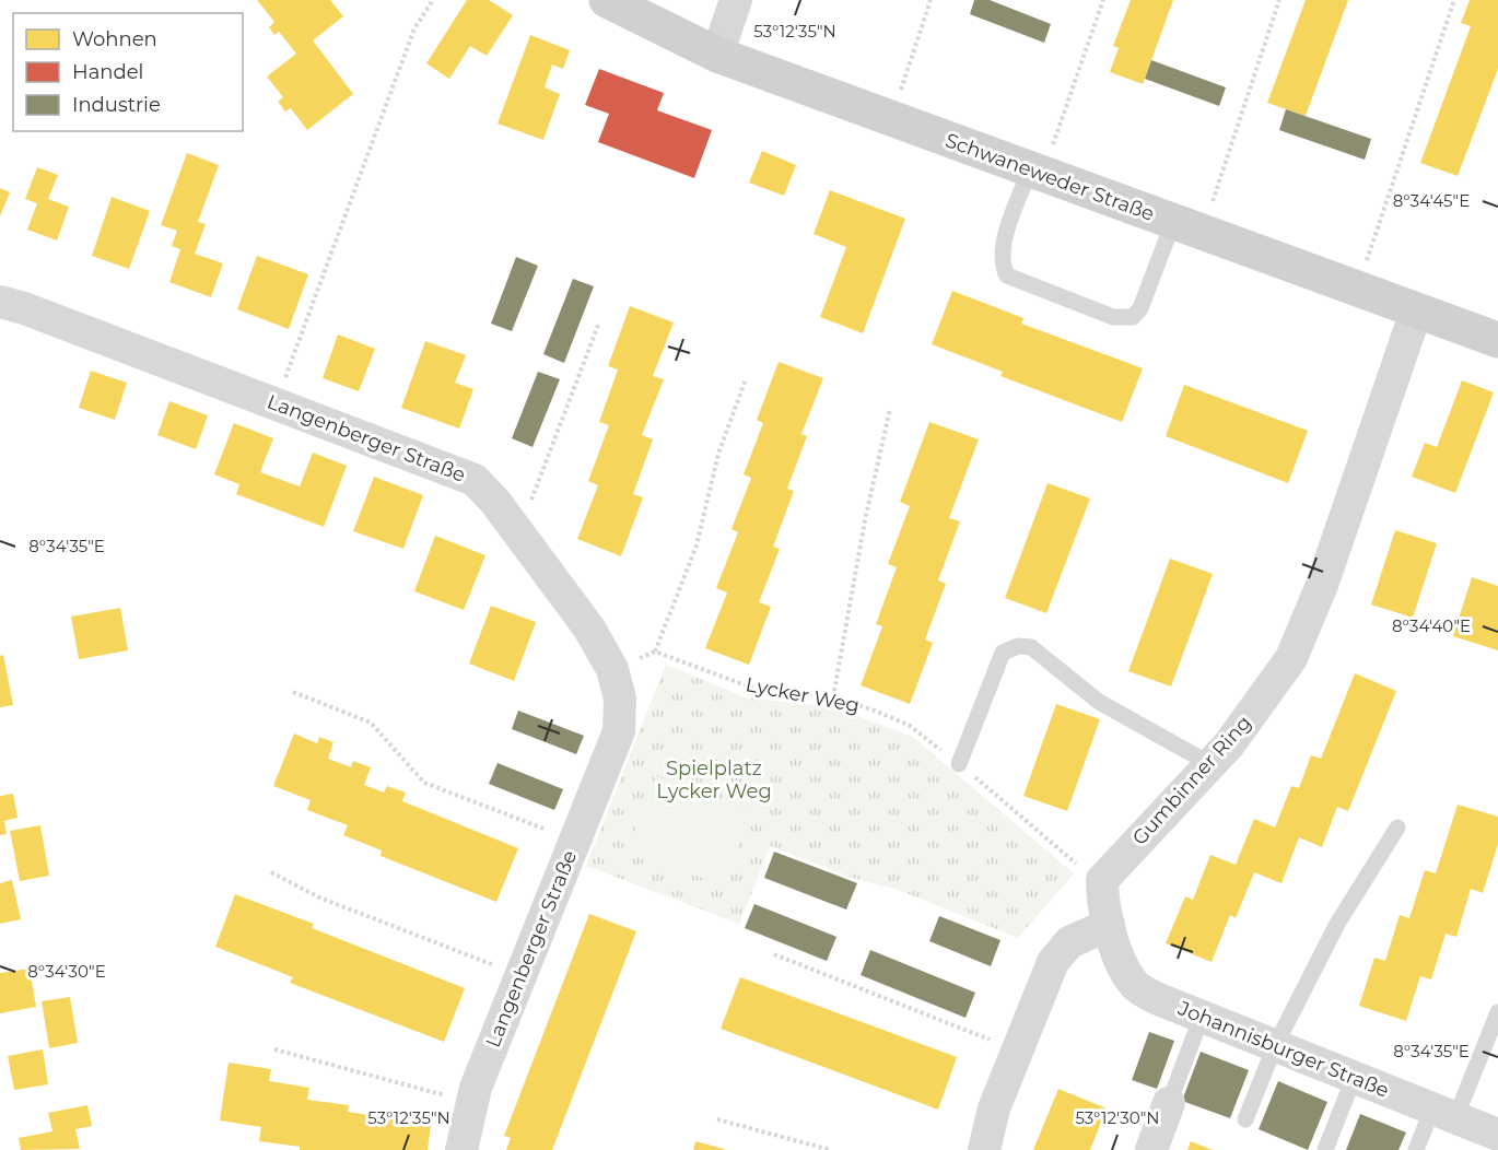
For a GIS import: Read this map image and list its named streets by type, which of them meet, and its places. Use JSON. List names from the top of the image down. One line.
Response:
{"streets":{"main road":["Schwaneweder Straße"],"street":["Langenberger Straße","Gumbinner Ring","Johannisburger Straße"],"path":["Lycker Weg"]},"crossings":[["Schwaneweder Straße","Gumbinner Ring"],["Lycker Weg","Gumbinner Ring"]],"parks":["Spielplatz Lycker Weg"],"legend":["Wohnen","Handel","Industrie"],"coordinates":["53°12'35\"N","8°34'45\"E","8°34'35\"E","8°34'40\"E","8°34'30\"E","53°12'30\"N"]}
